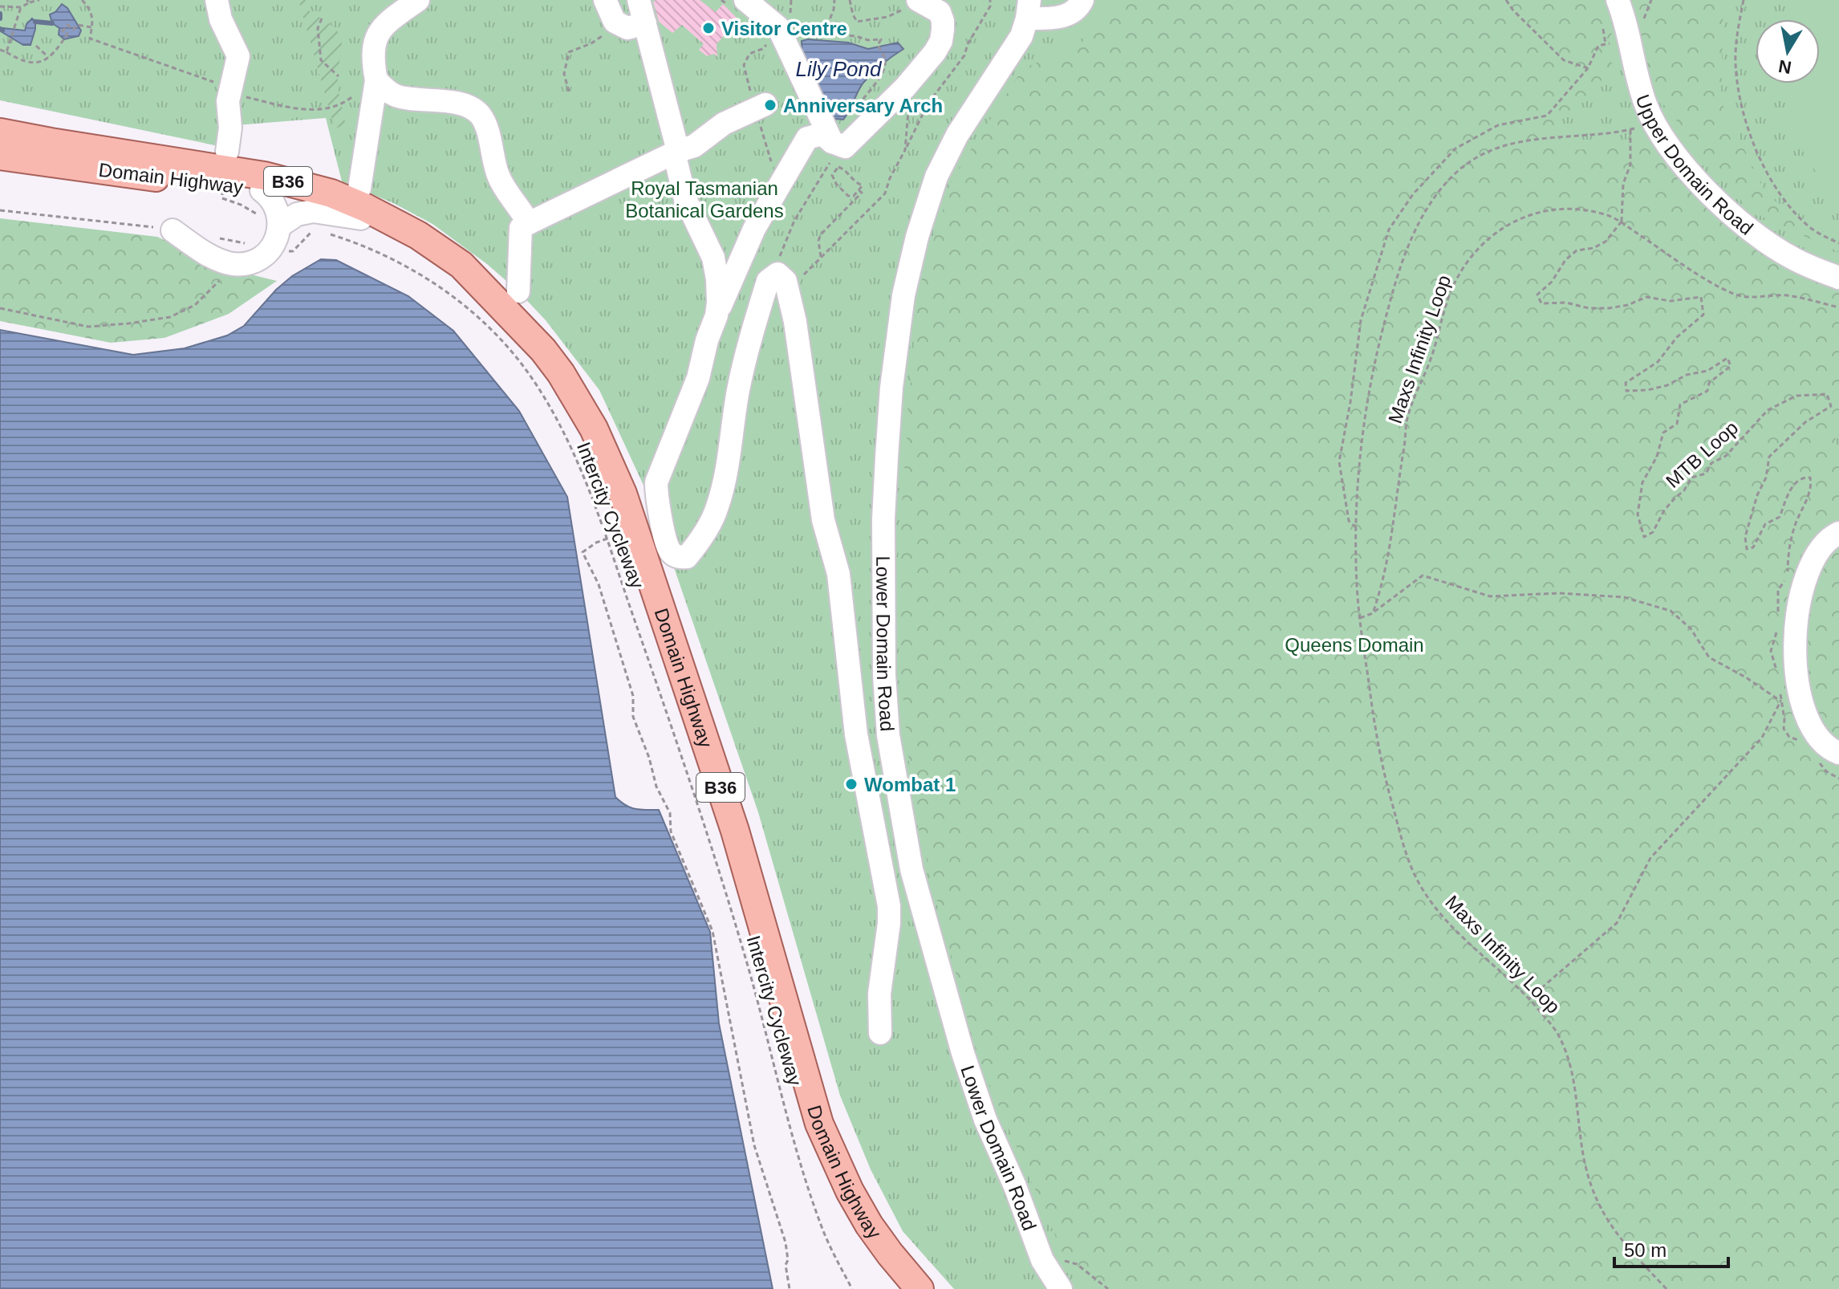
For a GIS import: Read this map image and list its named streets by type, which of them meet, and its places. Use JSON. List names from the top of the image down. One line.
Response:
{"streets":{"main road":["Domain Highway","B36"],"street":["Upper Domain Road","Lower Domain Road"],"path":["Maxs Infinity Loop","MTB Loop","Intercity Cycleway"]},"crossings":[["Upper Domain Road","Maxs Infinity Loop"],["Maxs Infinity Loop","MTB Loop"]],"water":["Lily Pond"],"parks":["Royal Tasmanian Botanical Gardens","Queens Domain"],"places":["Visitor Centre","Anniversary Arch","Wombat 1"],"scale_bar":"50 m","north":"bottom"}
